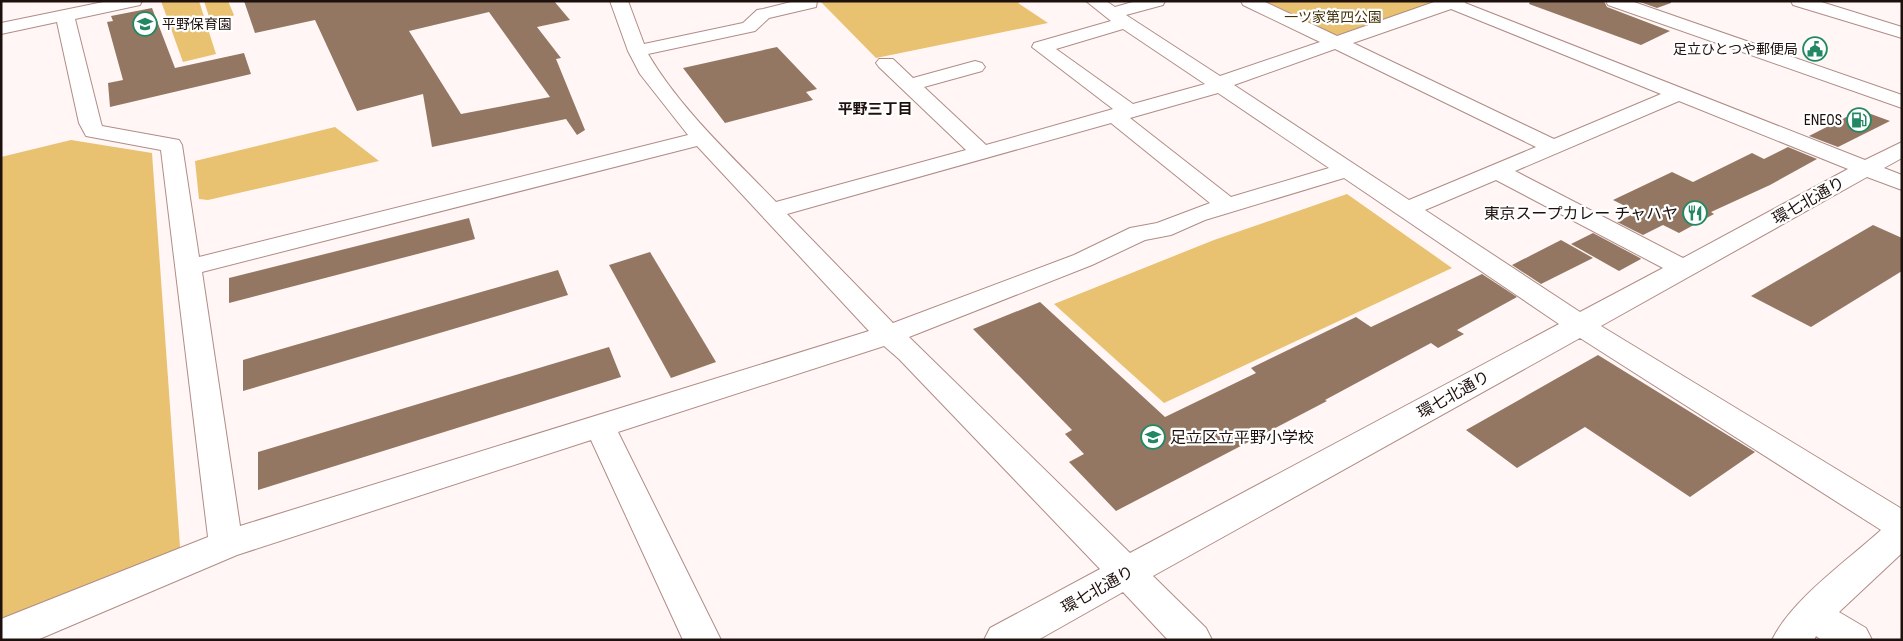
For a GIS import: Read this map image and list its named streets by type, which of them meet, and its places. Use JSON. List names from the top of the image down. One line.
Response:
{"streets":{"street":["環七北通り"]},"districts":["平野三丁目"],"parks":["一ツ家第四公園"],"places":{"school or university":["平野保育園","足立区立平野小学校"],"public building":["足立ひとつや郵便局"],"fuel station":["ENEOS"],"restaurant":["東京スープカレー チャハヤ"]}}
